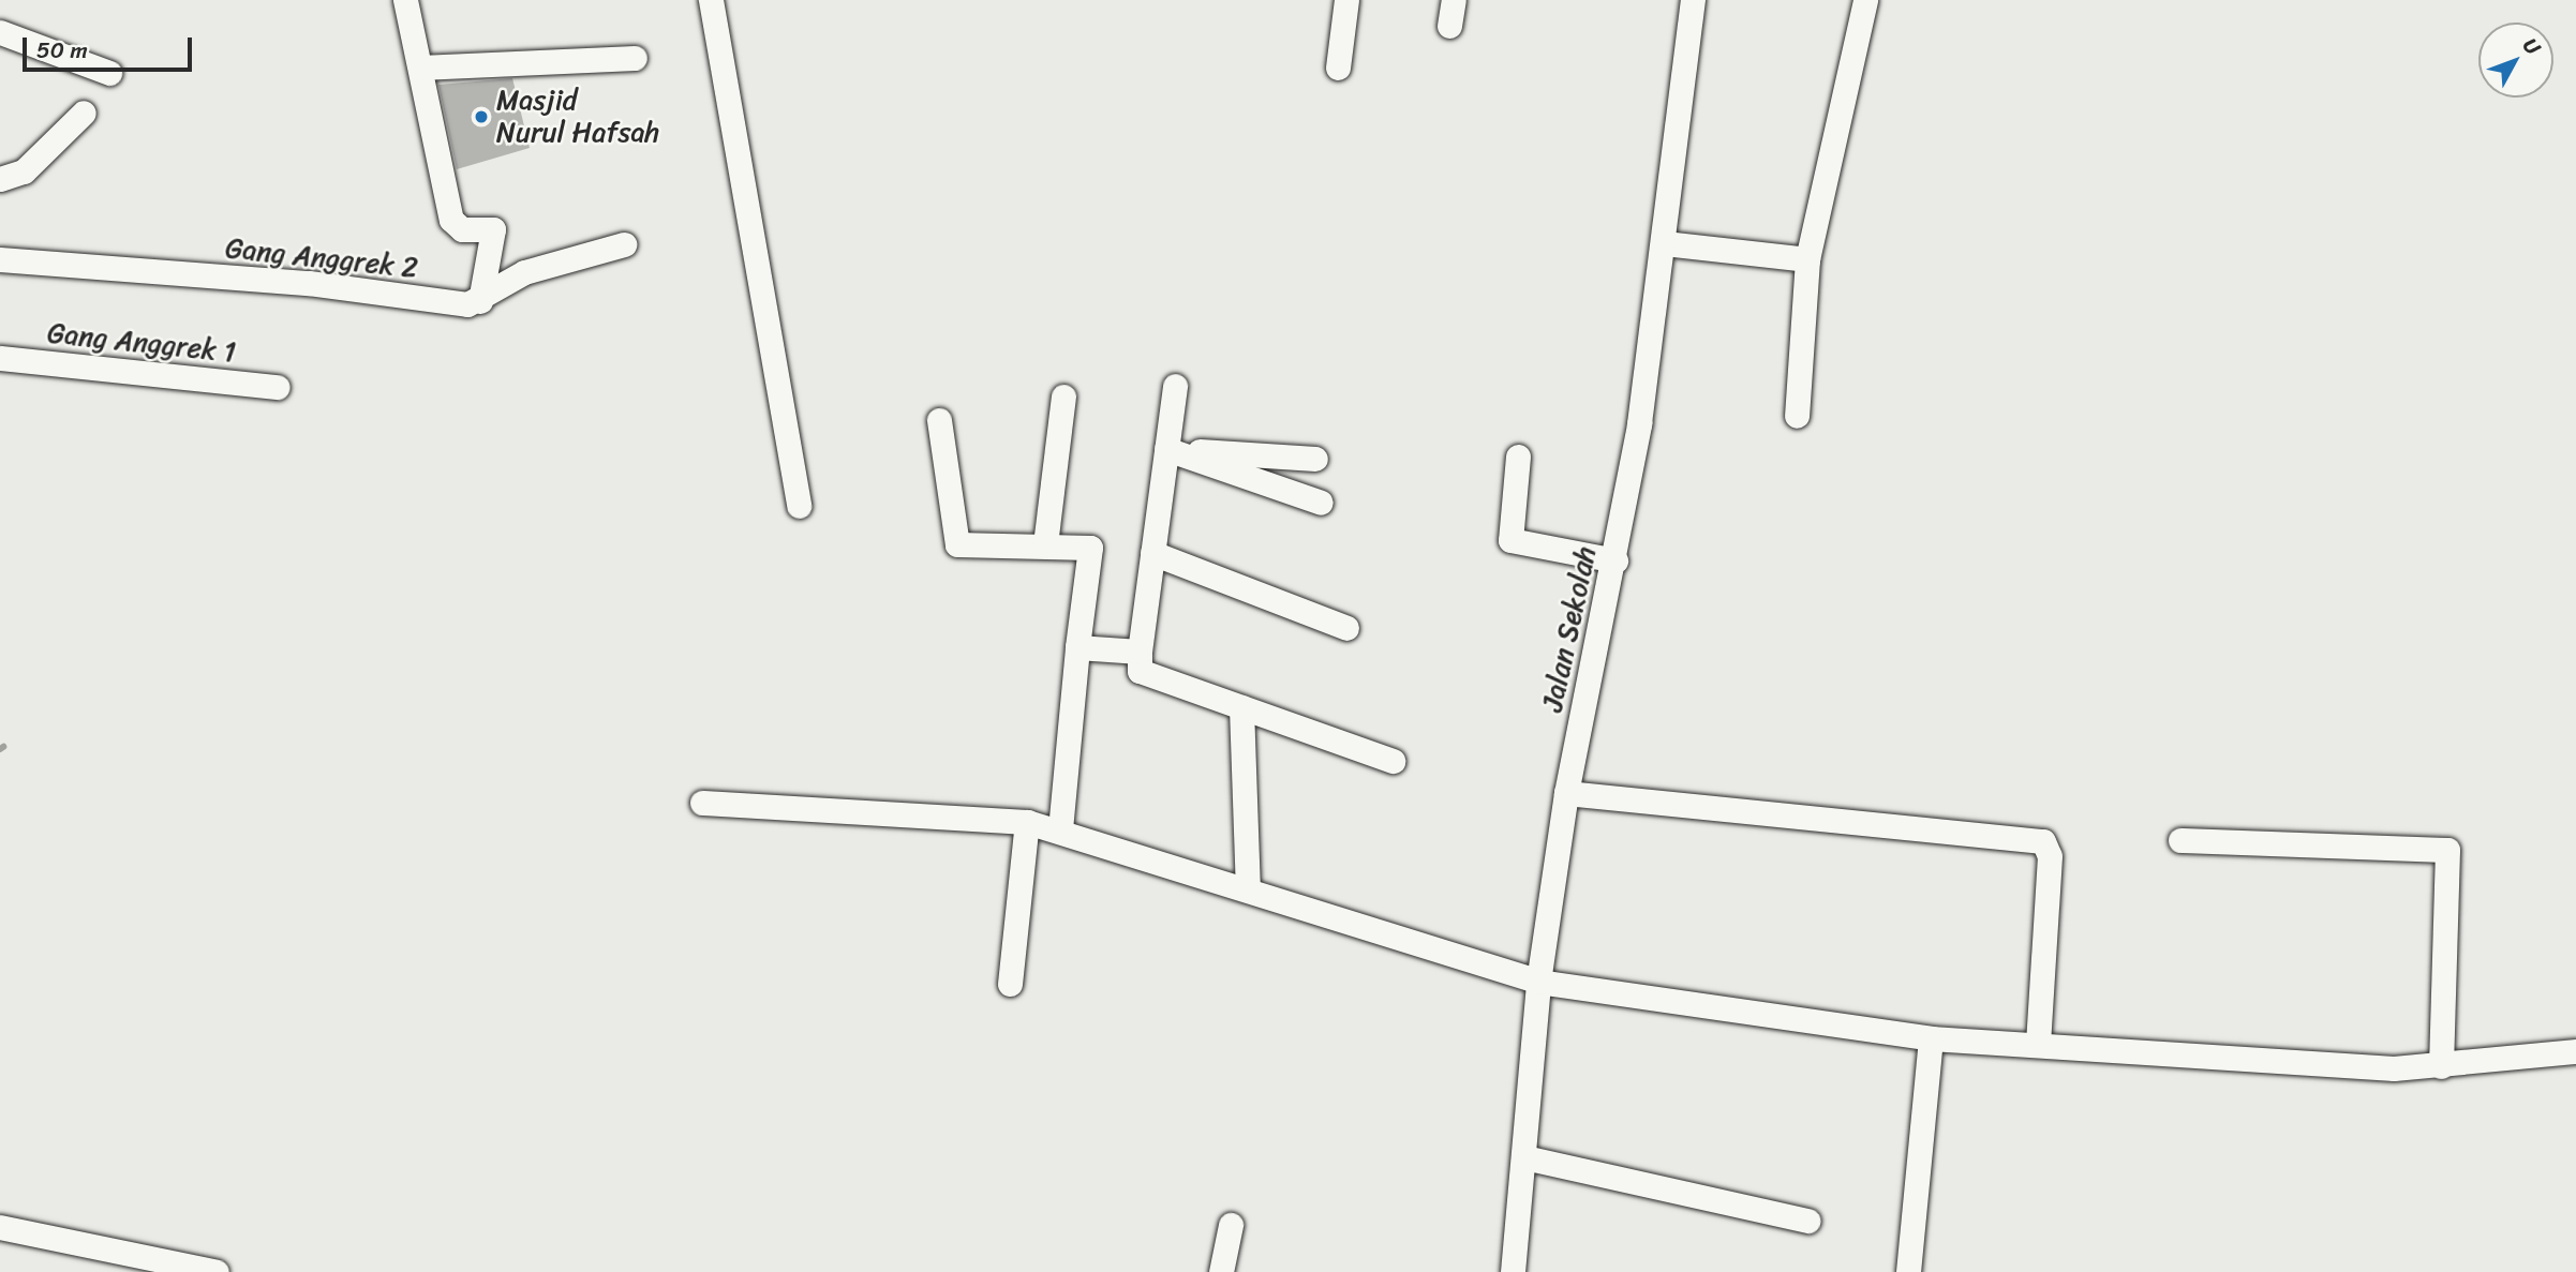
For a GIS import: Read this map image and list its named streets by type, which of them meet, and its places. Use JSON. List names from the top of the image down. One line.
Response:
{"streets":{"street":["Gang Anggrek 2","Gang Anggrek 1","Jalan Sekolah"]},"places":["Masjid Nurul Hafsah"],"scale_bar":"50 m","north":"top right"}
